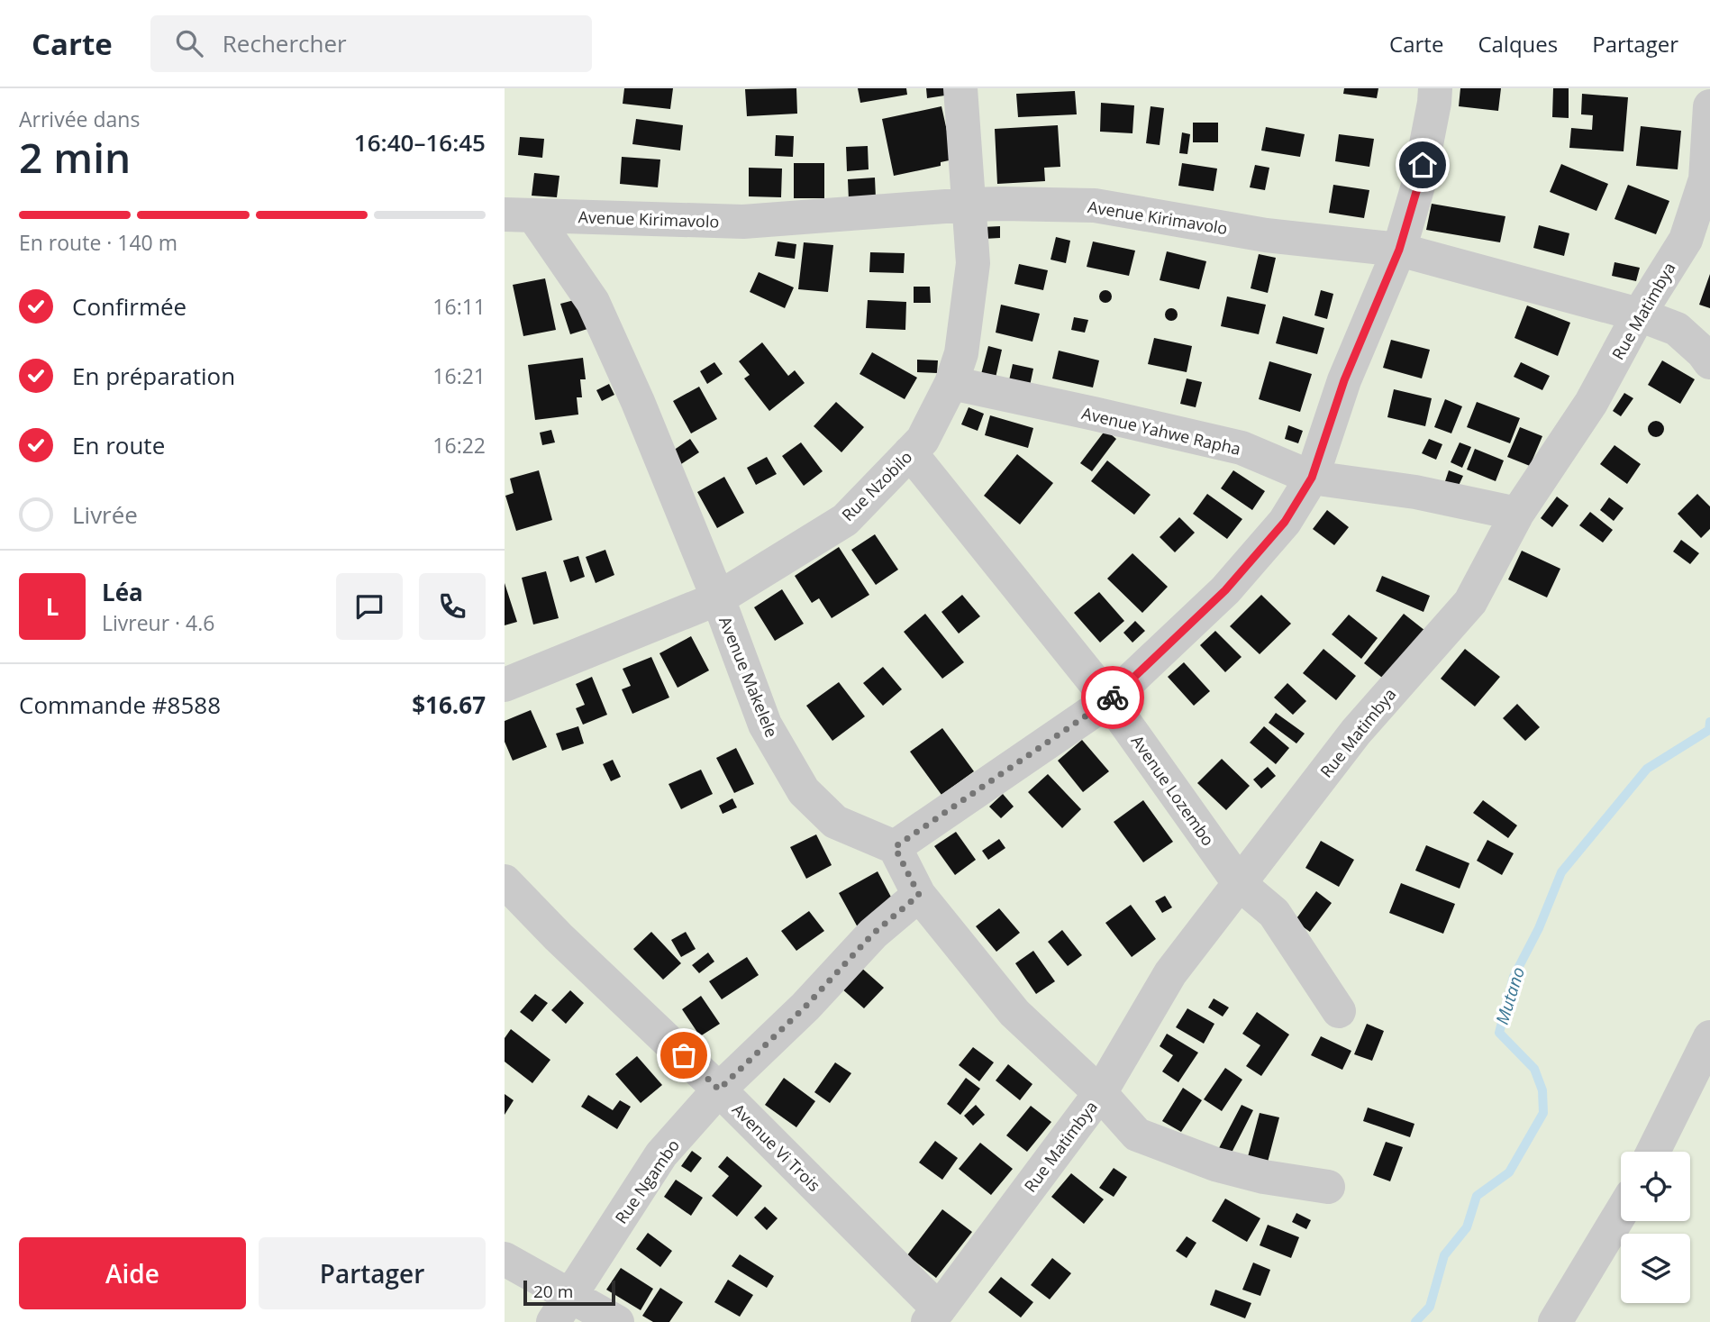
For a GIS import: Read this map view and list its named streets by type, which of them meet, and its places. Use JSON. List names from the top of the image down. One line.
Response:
{"streets":{"street":["Avenue Kirimavolo","Rue Matimbya","Avenue Yahwe Rapha","Rue Nzobilo","Avenue Makelele","Avenue Lozembo","Avenue Vi Trois","Rue Ngambo"]},"crossings":[["Avenue Kirimavolo","Rue Matimbya"],["Avenue Kirimavolo","Rue Nzobilo"],["Avenue Kirimavolo","Avenue Makelele"],["Rue Matimbya","Avenue Yahwe Rapha"],["Rue Matimbya","Avenue Lozembo"],["Rue Matimbya","Avenue Vi Trois"],["Avenue Yahwe Rapha","Rue Nzobilo"],["Rue Nzobilo","Avenue Makelele"],["Rue Nzobilo","Avenue Lozembo"],["Avenue Vi Trois","Rue Ngambo"]],"water":["Mutano"],"scale_bar":"20 m","page":{"header":"Carte","search":"Rechercher","nav":["Carte","Calques","Partager"],"heading":["2 min","Arrivée dans","16:40–16:45"],"panel":["Léa","Livreur · 4.6","Commande #8588","$16.67"],"bar":"En route · 140 m","list":[["Confirmée","16:11"],["En préparation","16:21"],["En route","16:22"],"Livrée"],"round":"L","buttons":["Aide","Partager"],"scale":"20 m"}}
